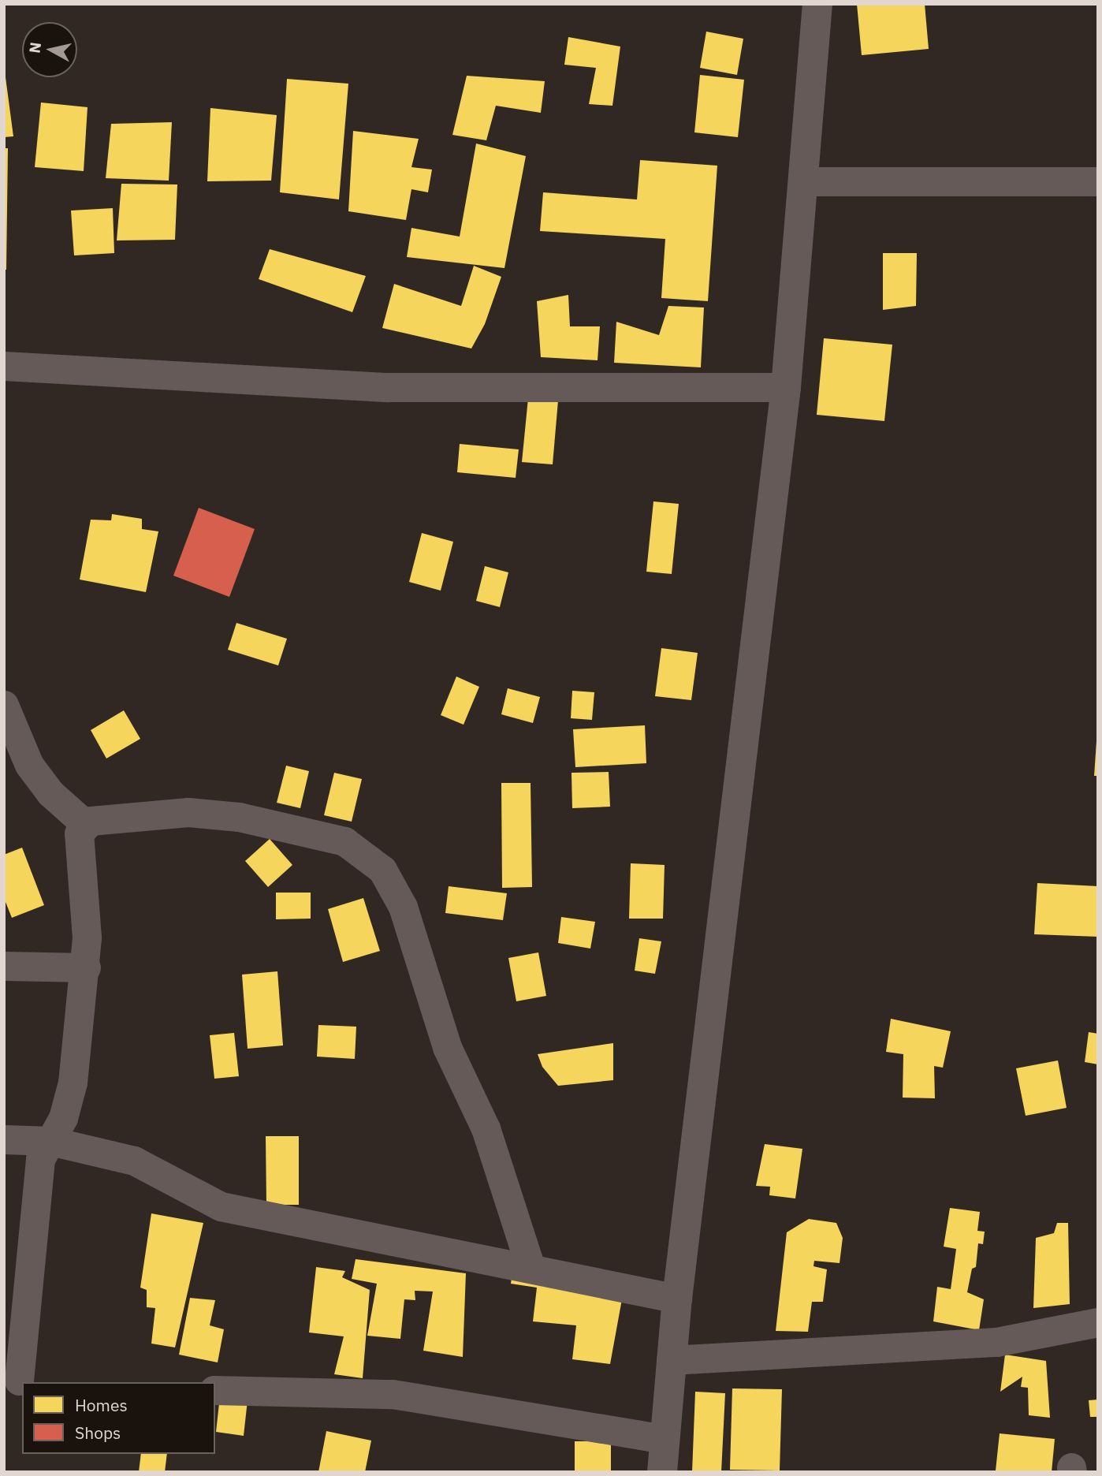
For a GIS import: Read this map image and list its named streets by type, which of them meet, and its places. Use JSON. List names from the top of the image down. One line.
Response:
{"legend":["Homes","Shops"],"north":"left"}
